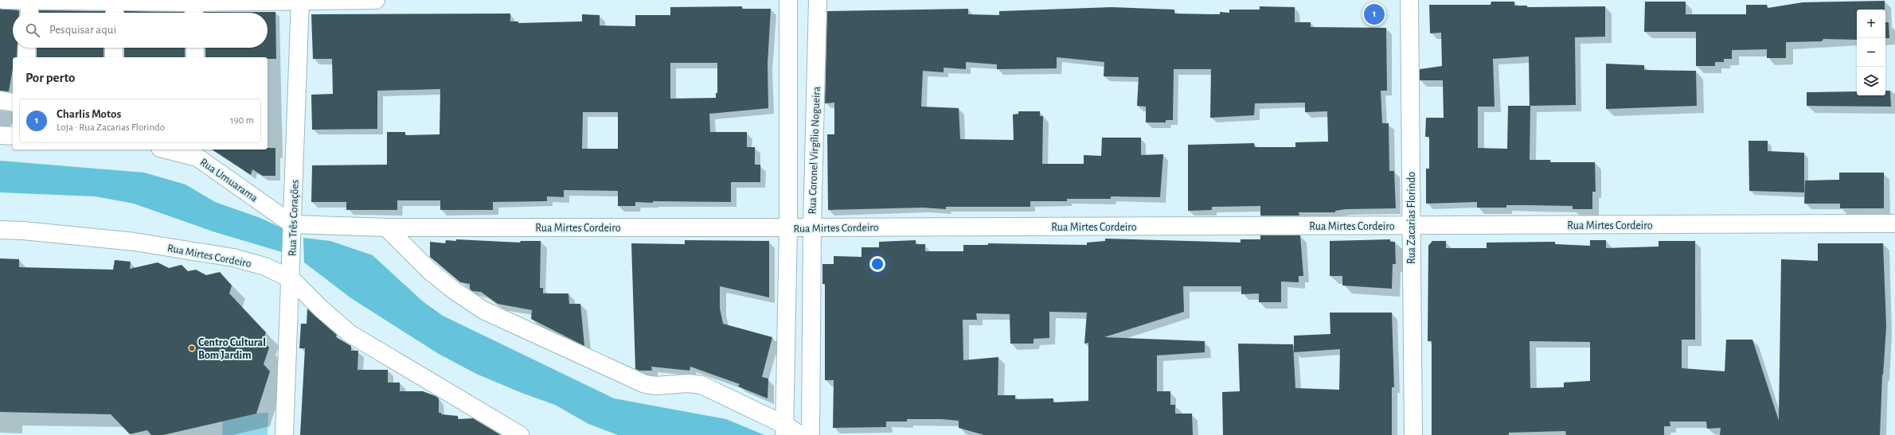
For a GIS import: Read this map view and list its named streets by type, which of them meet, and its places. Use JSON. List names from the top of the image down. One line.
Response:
{"streets":{"street":["Rua Coronel Virgílio Nogueira","Rua Umuarama","Rua Três Corações","Rua Zacarias Florindo","Rua Mirtes Cordeiro"]},"crossings":[["Rua Coronel Virgílio Nogueira","Rua Mirtes Cordeiro"],["Rua Umuarama","Rua Três Corações"],["Rua Umuarama","Rua Mirtes Cordeiro"],["Rua Três Corações","Rua Mirtes Cordeiro"],["Rua Zacarias Florindo","Rua Mirtes Cordeiro"]],"places":["Centro Cultural Bom Jardim"],"page":{"pins":"1","map_buttons":["+","−"],"search":"Pesquisar aqui","heading":"Por perto","list":[{"mark":"1","name":"Charlis Motos","note":"Loja · Rua Zacarias Florindo","value":"190 m"}]}}
